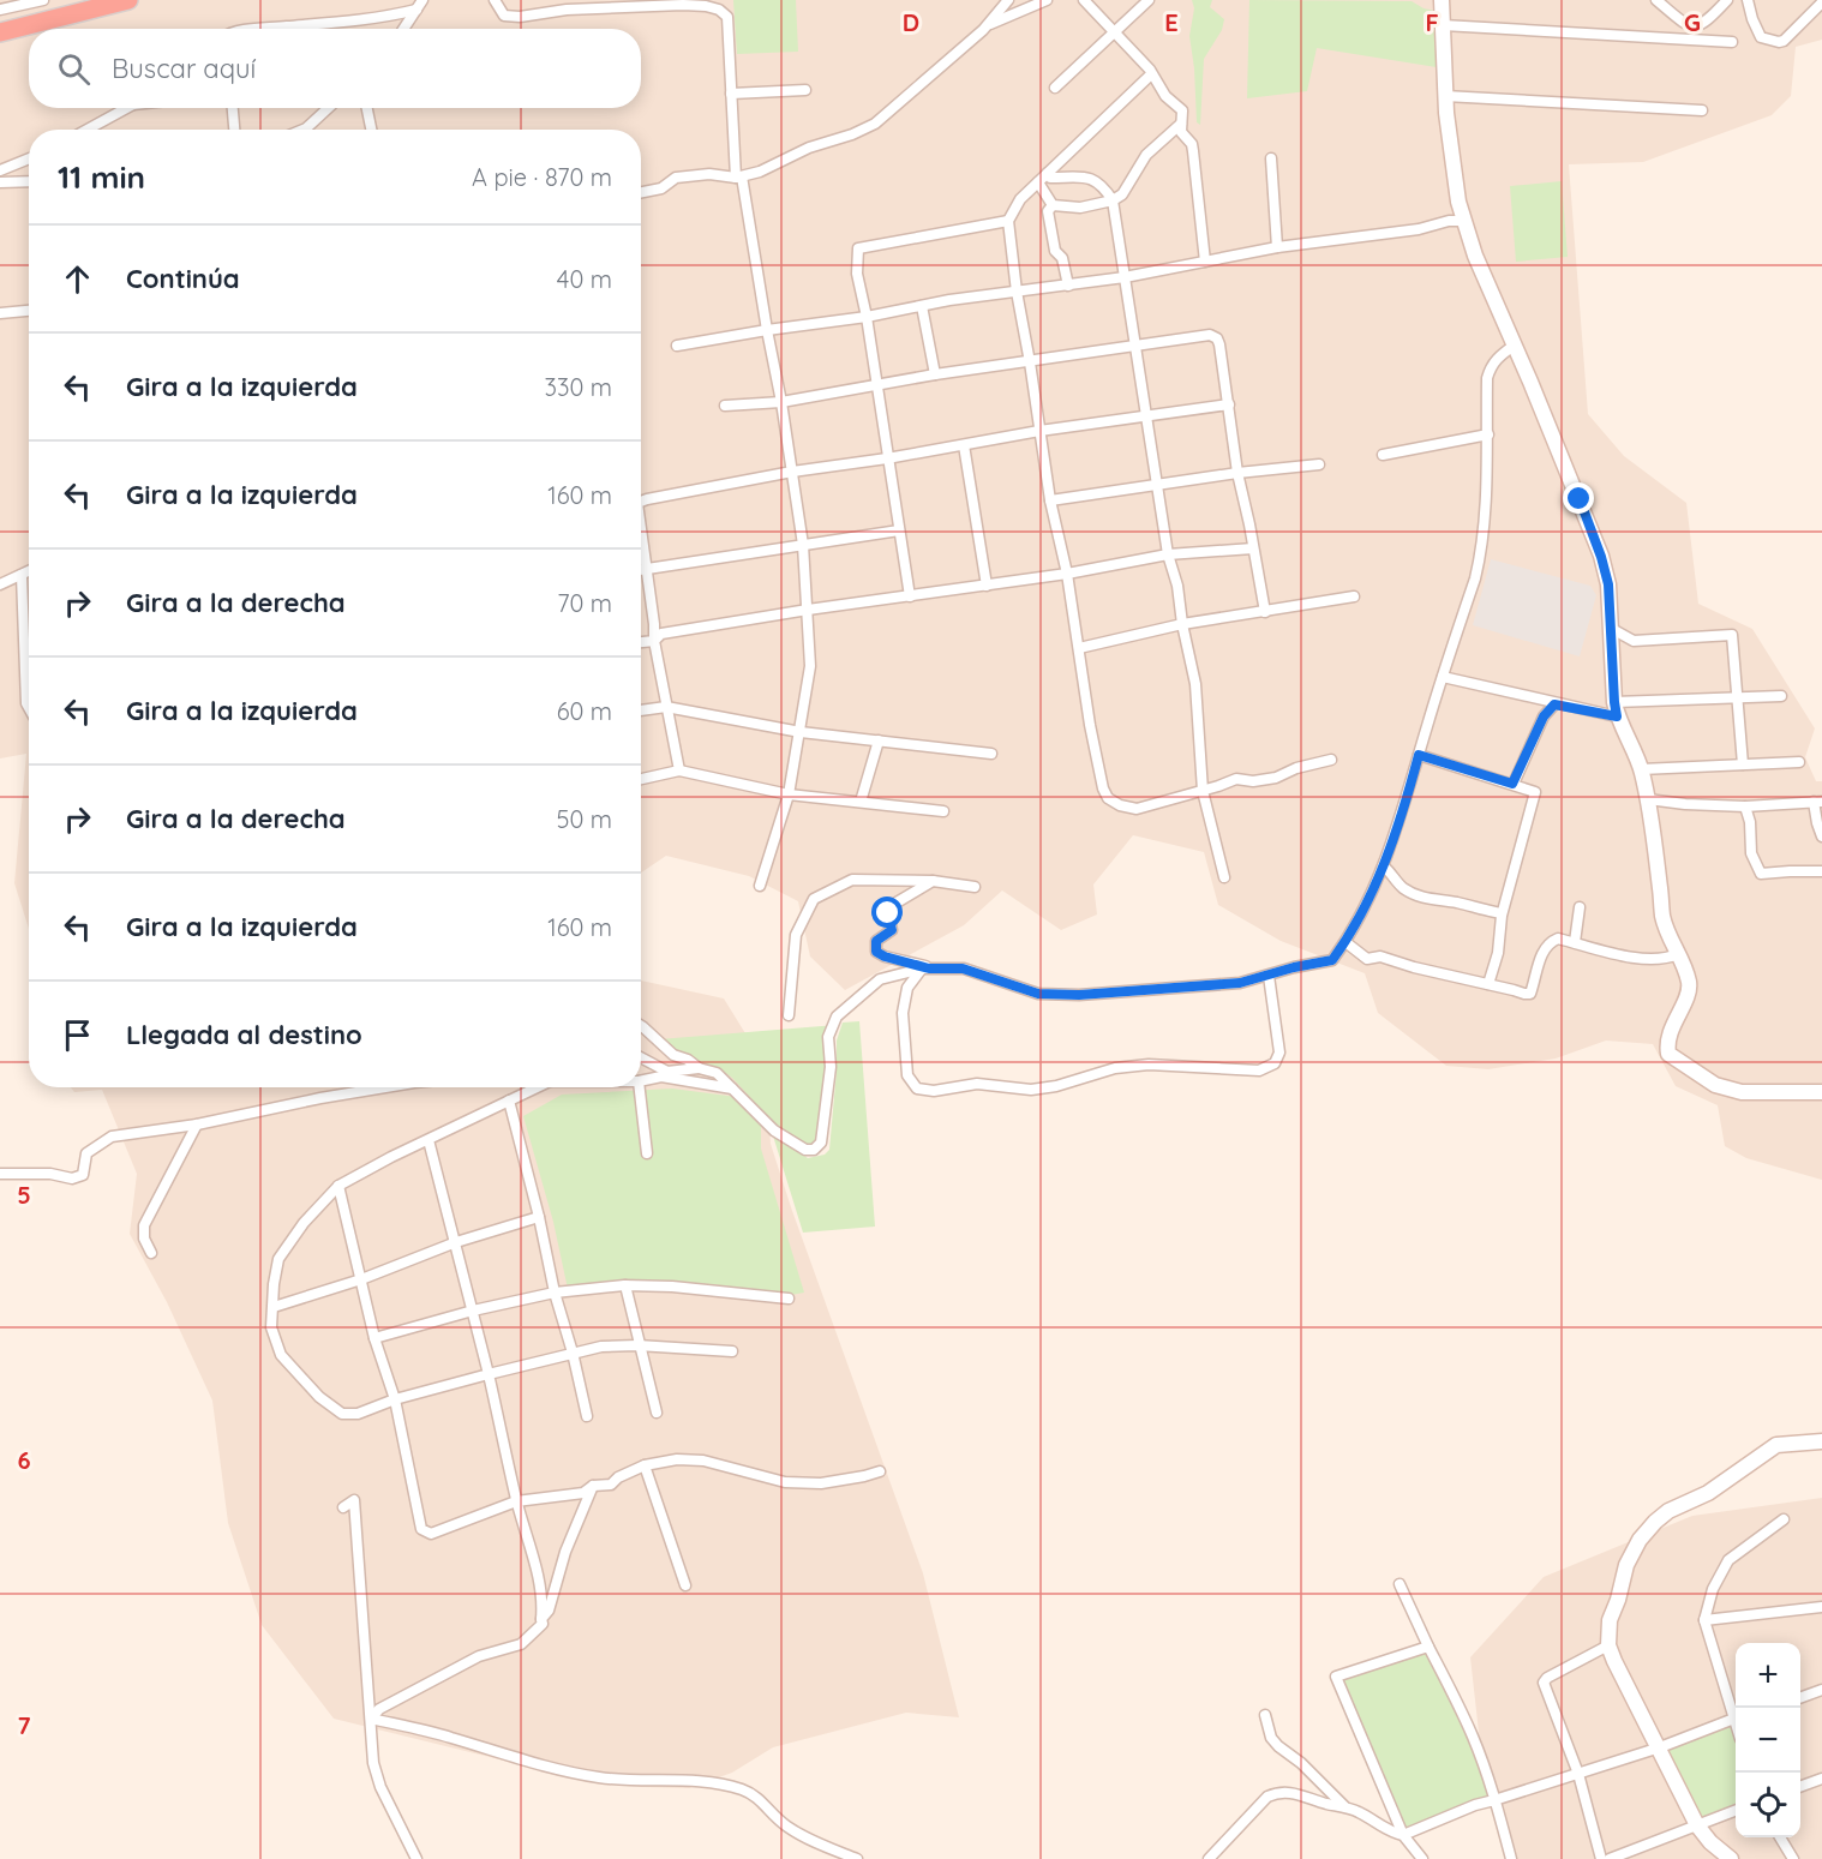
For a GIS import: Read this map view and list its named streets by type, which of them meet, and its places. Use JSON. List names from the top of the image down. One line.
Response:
{"page":{"search":"Buscar aquí","heading":["11 min","A pie · 870 m"],"list":[["Continúa","40 m"],["Gira a la izquierda","330 m"],["Gira a la izquierda","160 m"],["Gira a la derecha","70 m"],["Gira a la izquierda","60 m"],["Gira a la derecha","50 m"],["Gira a la izquierda","160 m"],"Llegada al destino"],"map_buttons":["+","−"]},"grid":{"columns":["D","E","F","G"],"rows":["5","6","7"]}}
